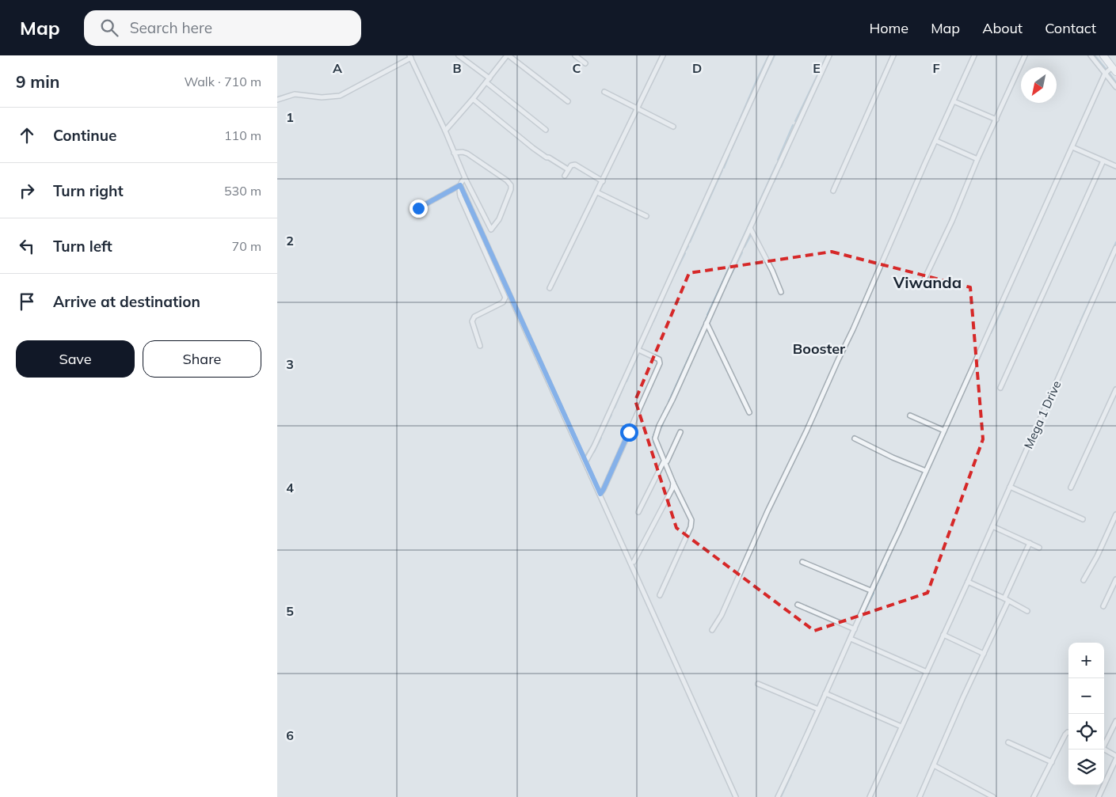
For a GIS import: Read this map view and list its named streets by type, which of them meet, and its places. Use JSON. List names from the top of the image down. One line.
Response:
{"streets":{"street":["Mega 1 Drive"]},"districts":["Viwanda","Booster"],"north":"bottom left","page":{"header":"Map","search":"Search here","nav":["Home","Map","About","Contact"],"heading":["9 min","Walk · 710 m"],"list":[["Continue","110 m"],["Turn right","530 m"],["Turn left","70 m"],"Arrive at destination"],"buttons":["Save","Share"],"map_buttons":["+","−"]},"grid":{"columns":["A","B","C","D","E","F"],"rows":["1","2","3","4","5","6"]}}
